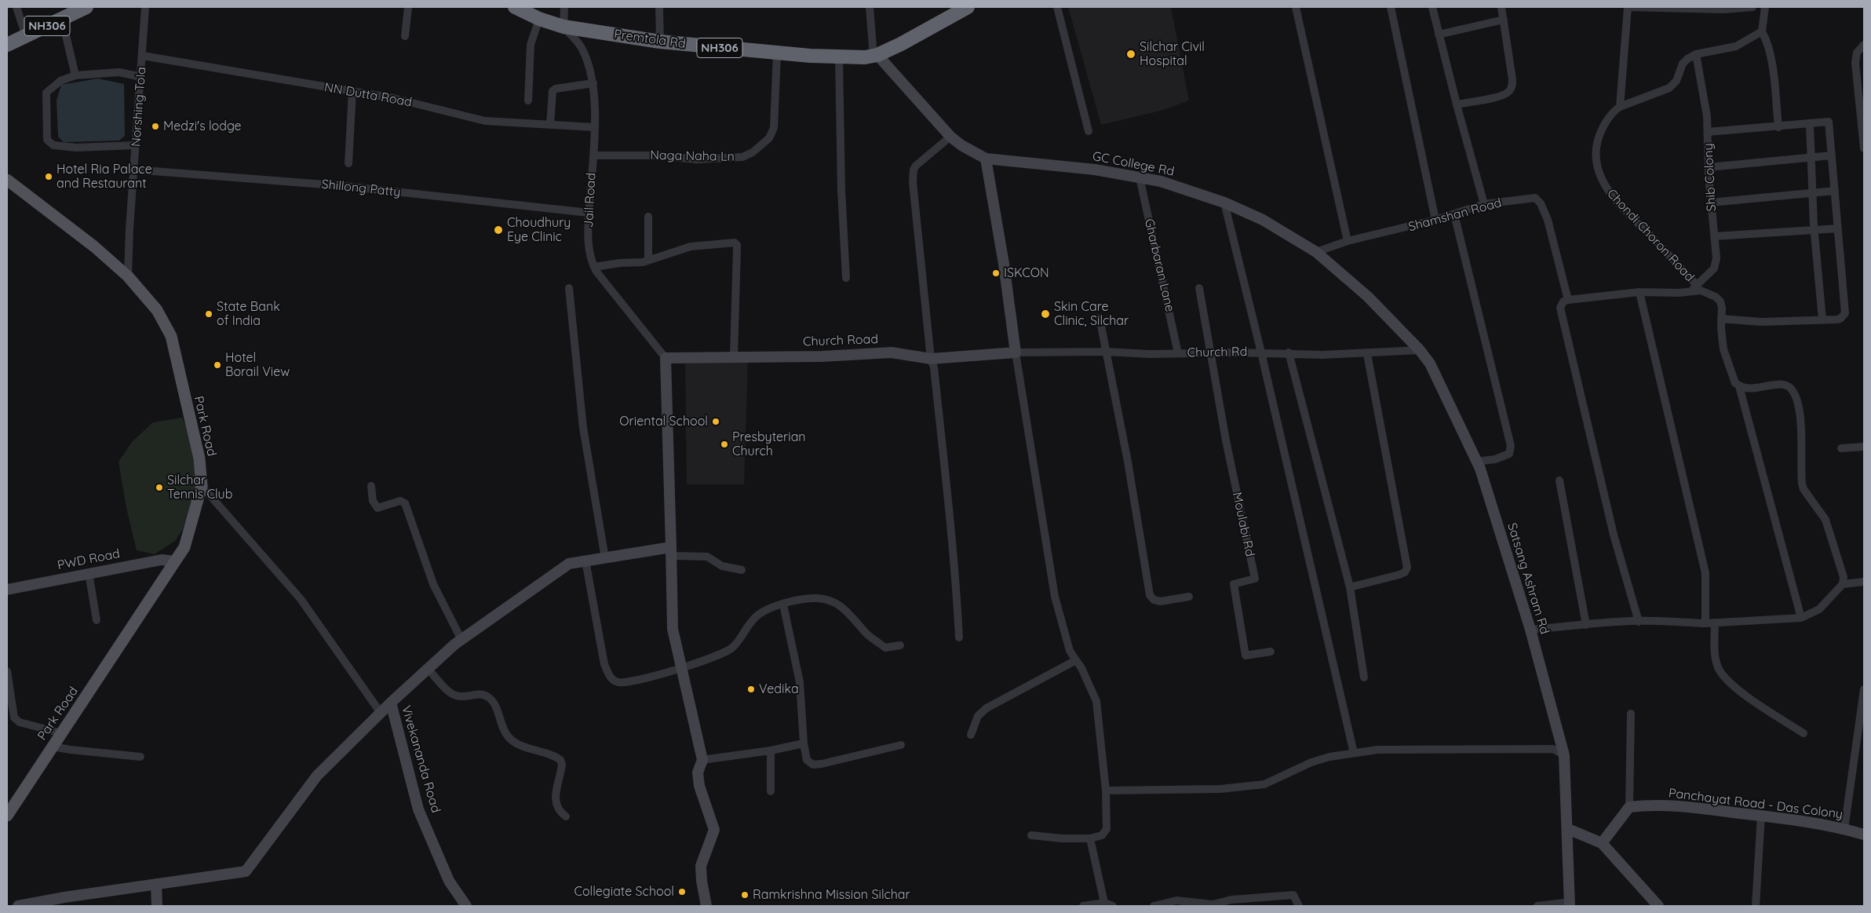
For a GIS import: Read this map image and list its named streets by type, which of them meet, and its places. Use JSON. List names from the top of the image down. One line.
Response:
{"streets":{"highway":["NH306","Premtola Rd"],"main road":["GC College Rd","Church Road","Park Road","PWD Road","Satsang Ashram Rd","Vivekananda Road","Panchayat Road - Das Colony"],"street":["NN Dutta Road","Norshing Tola","Naga Naha Ln","Shib Colony","Shillong Patty","Jail Road","Shamshan Road","Chondi Choron Road","Gharbaran Lane","Church Rd","Moulabi Rd"]},"crossings":[["NH306","Premtola Rd"],["NH306","GC College Rd"],["NH306","Jail Road"],["Premtola Rd","Naga Naha Ln"],["Premtola Rd","GC College Rd"],["Premtola Rd","Jail Road"],["NN Dutta Road","Norshing Tola"],["NN Dutta Road","Jail Road"],["Norshing Tola","Shillong Patty"],["Norshing Tola","Park Road"],["Naga Naha Ln","Jail Road"],["GC College Rd","Shamshan Road"],["GC College Rd","Gharbaran Lane"],["GC College Rd","Church Rd"],["GC College Rd","Satsang Ashram Rd"],["Shib Colony","Chondi Choron Road"],["Shillong Patty","Jail Road"],["Jail Road","Church Road"],["Gharbaran Lane","Church Rd"],["Church Road","Church Rd"],["Church Rd","Moulabi Rd"],["Church Rd","Satsang Ashram Rd"],["Park Road","PWD Road"]],"places":["Silchar Civil Hospital","Medzi's lodge","Hotel Ria Palace and Restaurant","Choudhury Eye Clinic","ISKCON","State Bank of India","Skin Care Clinic, Silchar","Hotel Borail View","Oriental School","Presbyterian Church","Silchar Tennis Club","Vedika","Collegiate School","Ramkrishna Mission Silchar"]}
